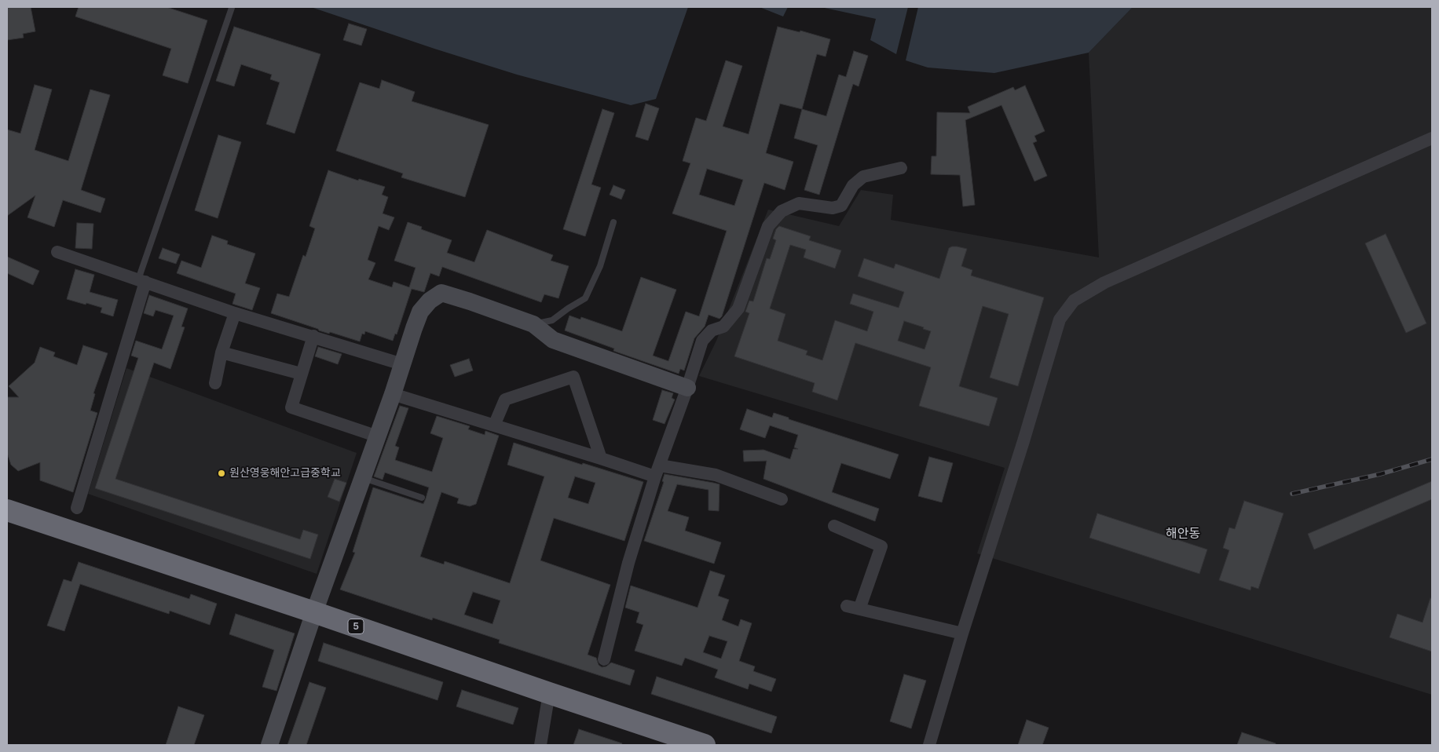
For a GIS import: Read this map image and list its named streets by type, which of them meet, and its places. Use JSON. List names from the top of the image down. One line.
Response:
{"streets":{"highway":["5"]},"districts":["해안동"],"places":["원산영웅해안고급중학교"]}
